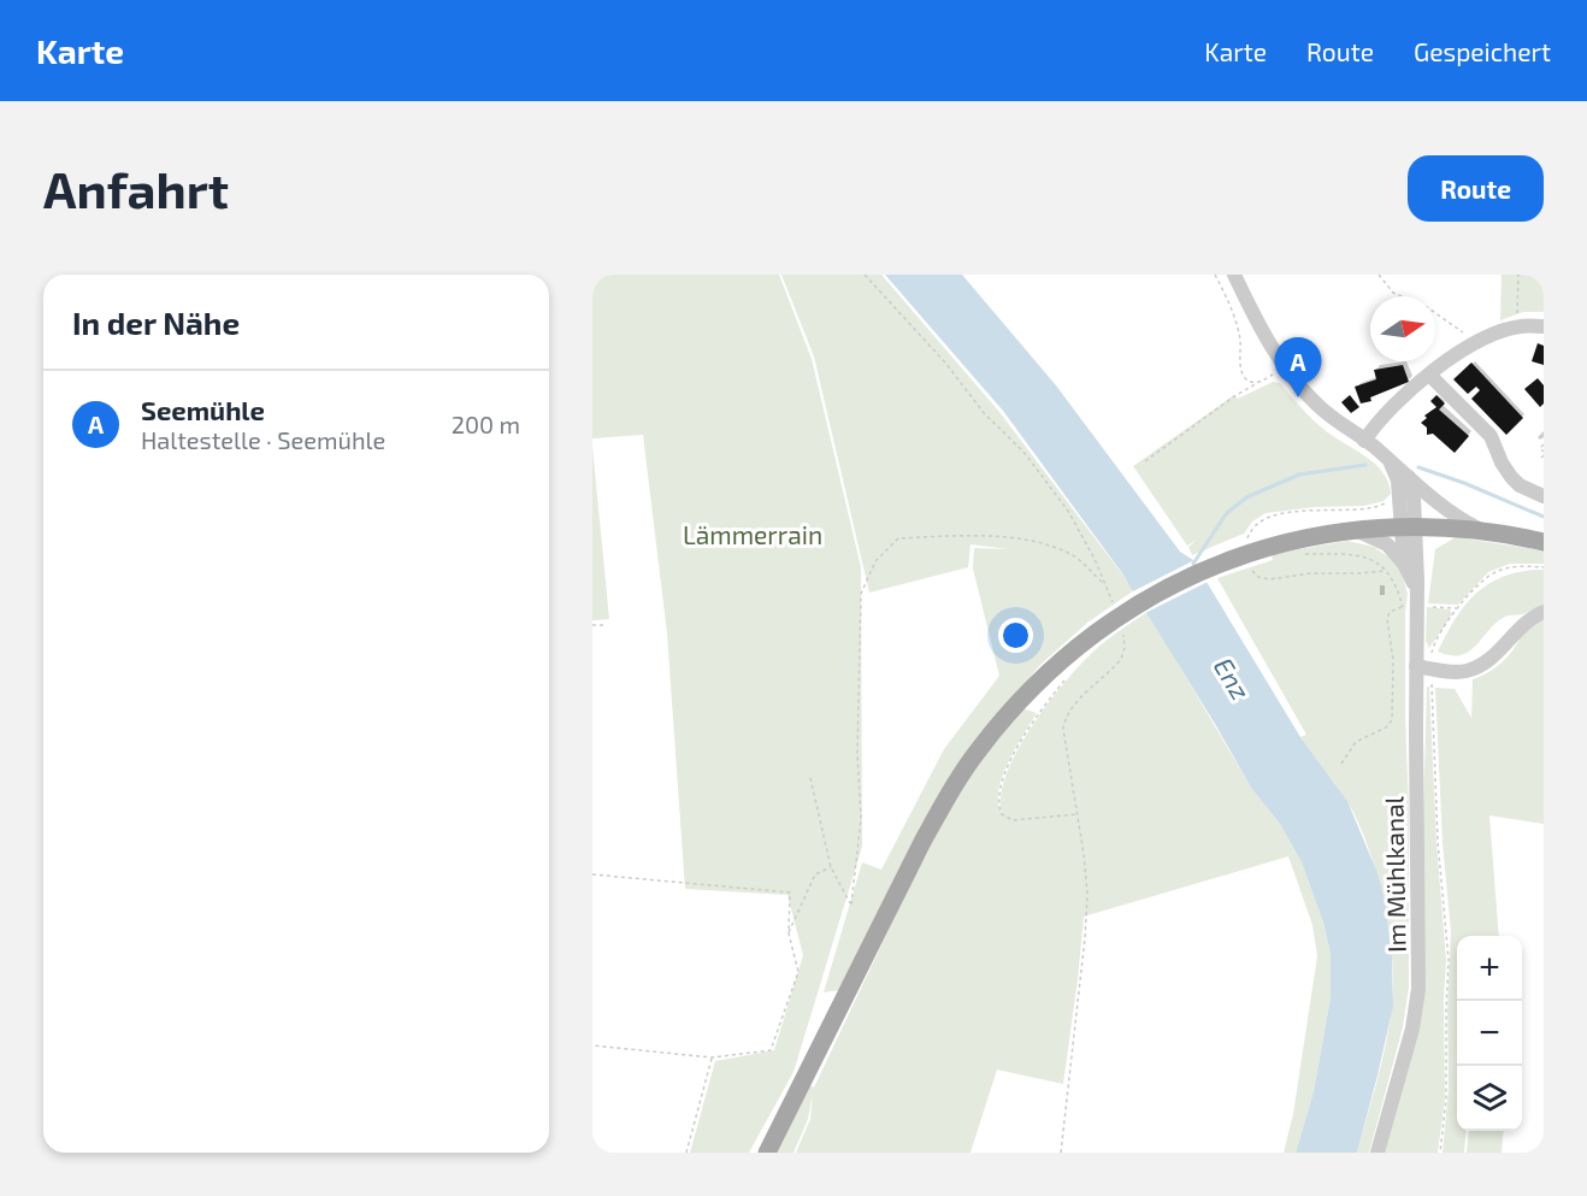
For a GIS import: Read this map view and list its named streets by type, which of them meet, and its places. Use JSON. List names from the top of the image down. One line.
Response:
{"streets":{"street":["Im Mühlkanal"]},"water":["Enz"],"parks":["Lämmerrain"],"north":"right","page":{"header":"Karte","nav":["Karte","Route","Gespeichert"],"buttons":"Route","title":"Anfahrt","heading":"In der Nähe","pins":"A","list":[{"mark":"A","name":"Seemühle","note":"Haltestelle · Seemühle","value":"200 m"}],"map_buttons":["+","−"]}}
